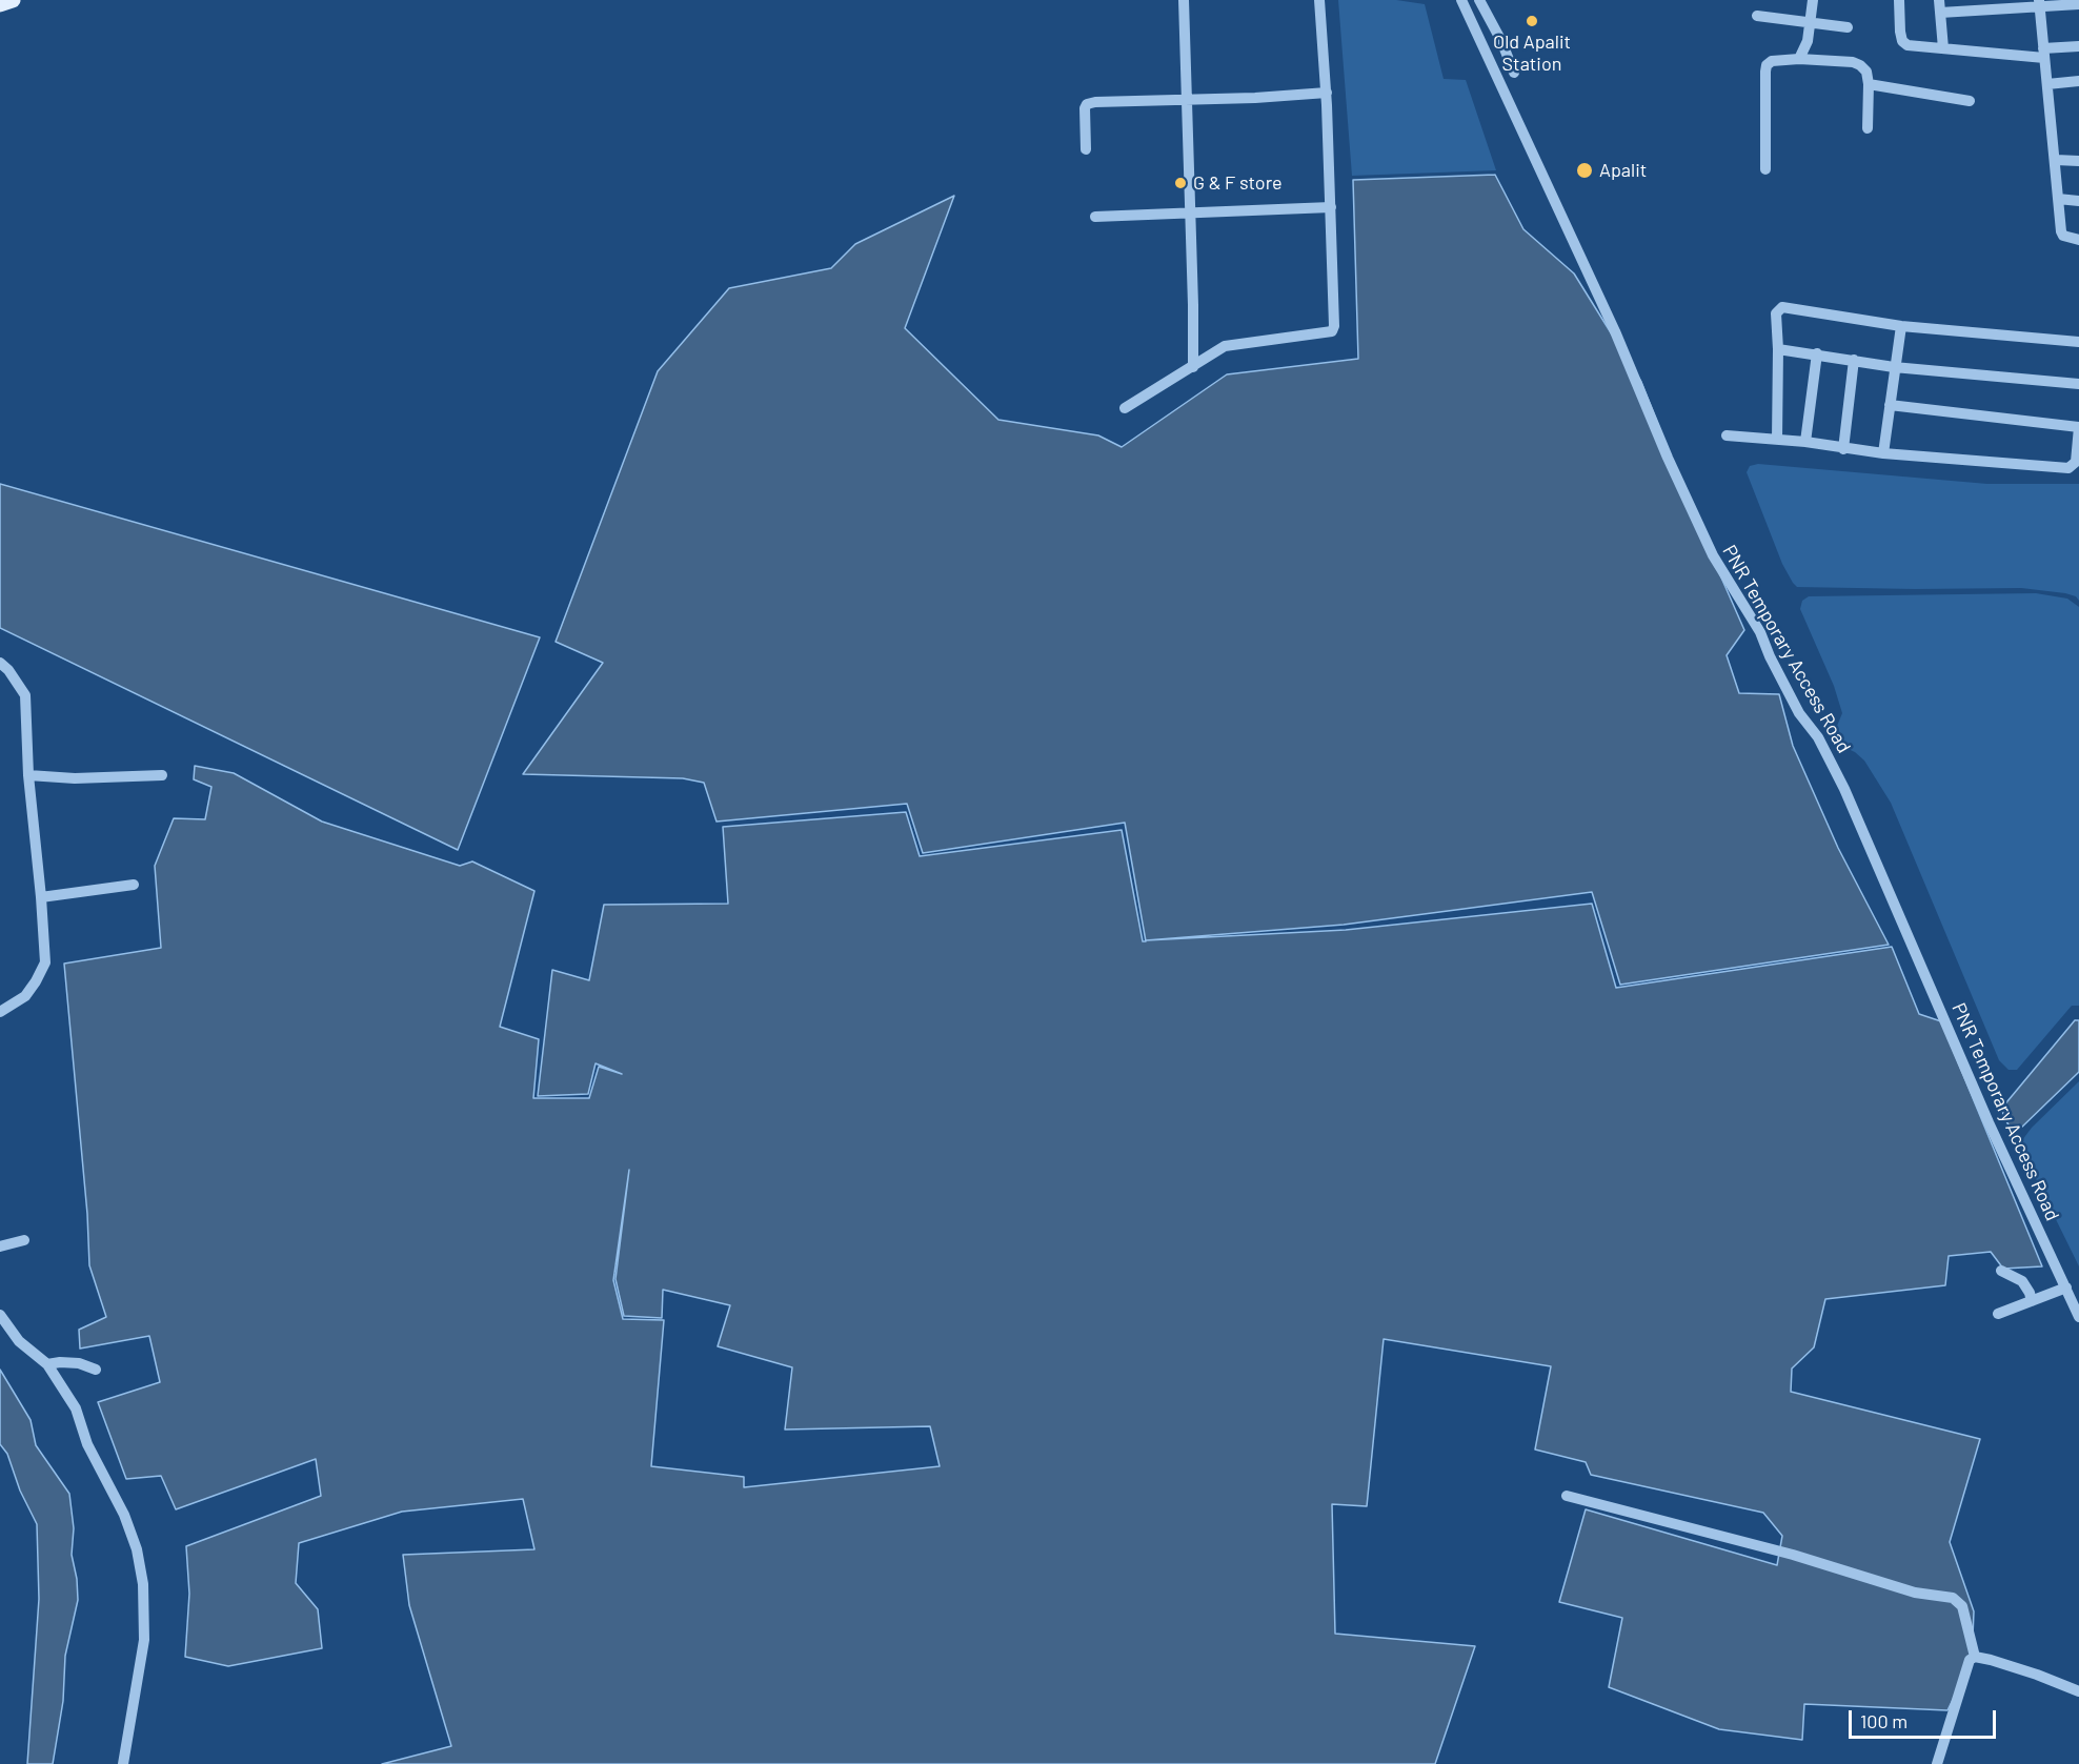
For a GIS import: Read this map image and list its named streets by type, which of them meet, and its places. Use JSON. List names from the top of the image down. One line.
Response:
{"streets":{"street":["PNR Temporary Access Road"]},"places":["Old Apalit Station","Apalit","G & F store"],"scale_bar":"100 m"}
